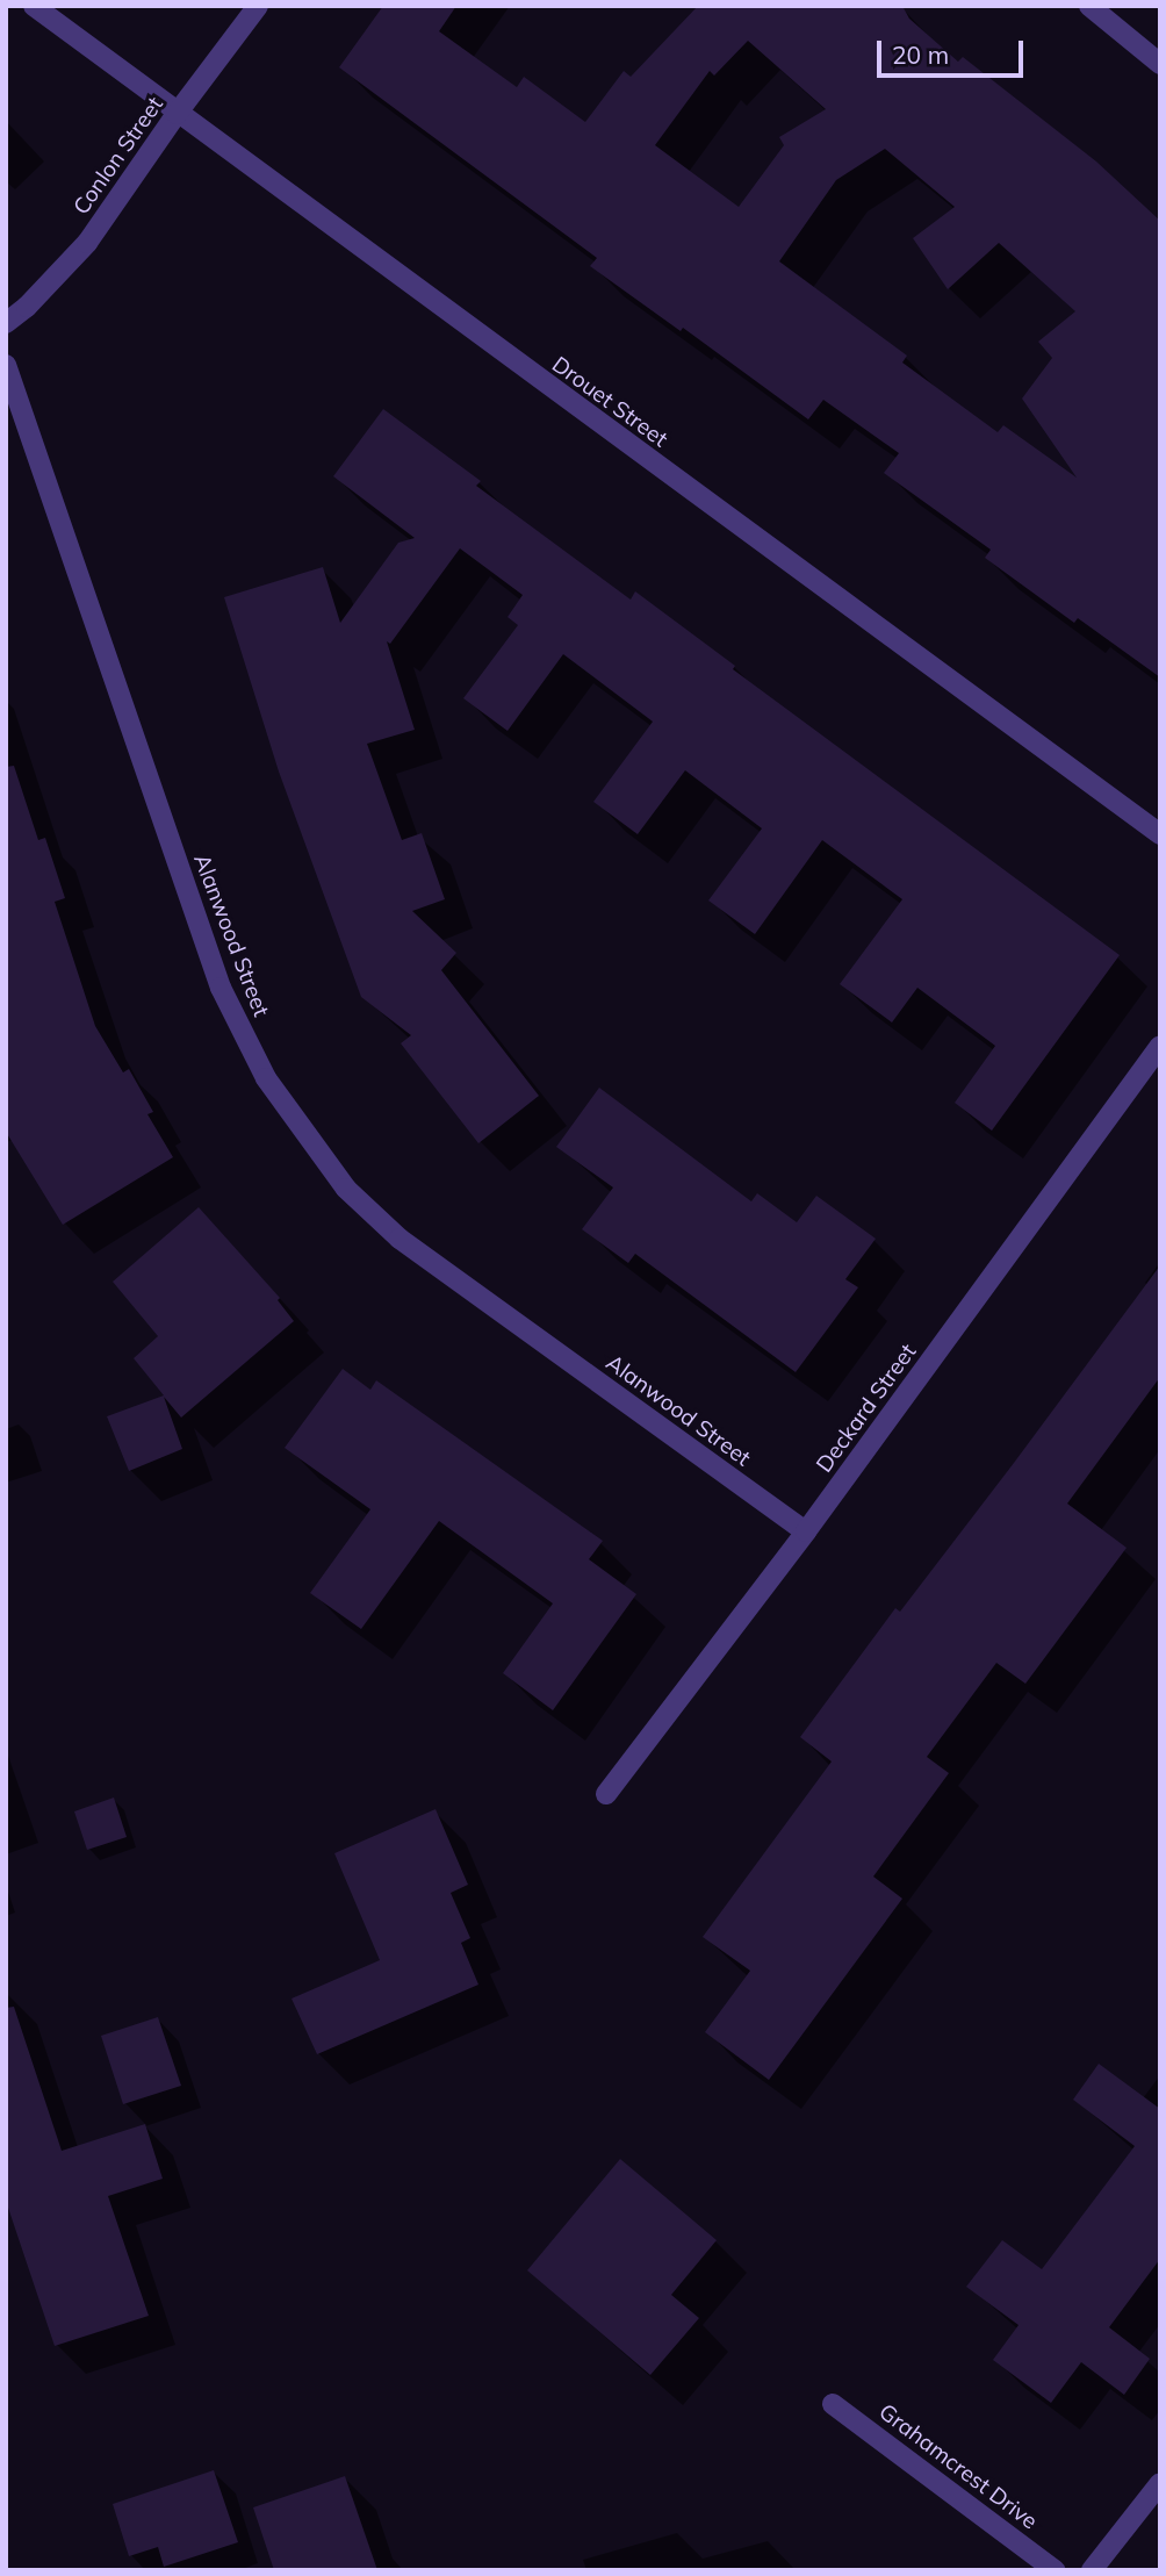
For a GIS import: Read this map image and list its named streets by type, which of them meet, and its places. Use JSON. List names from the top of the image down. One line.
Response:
{"streets":{"street":["Conlon Street","Drouet Street","Alanwood Street","Deckard Street","Grahamcrest Drive"]},"crossings":[["Conlon Street","Drouet Street"],["Alanwood Street","Deckard Street"]],"scale_bar":"20 m"}
